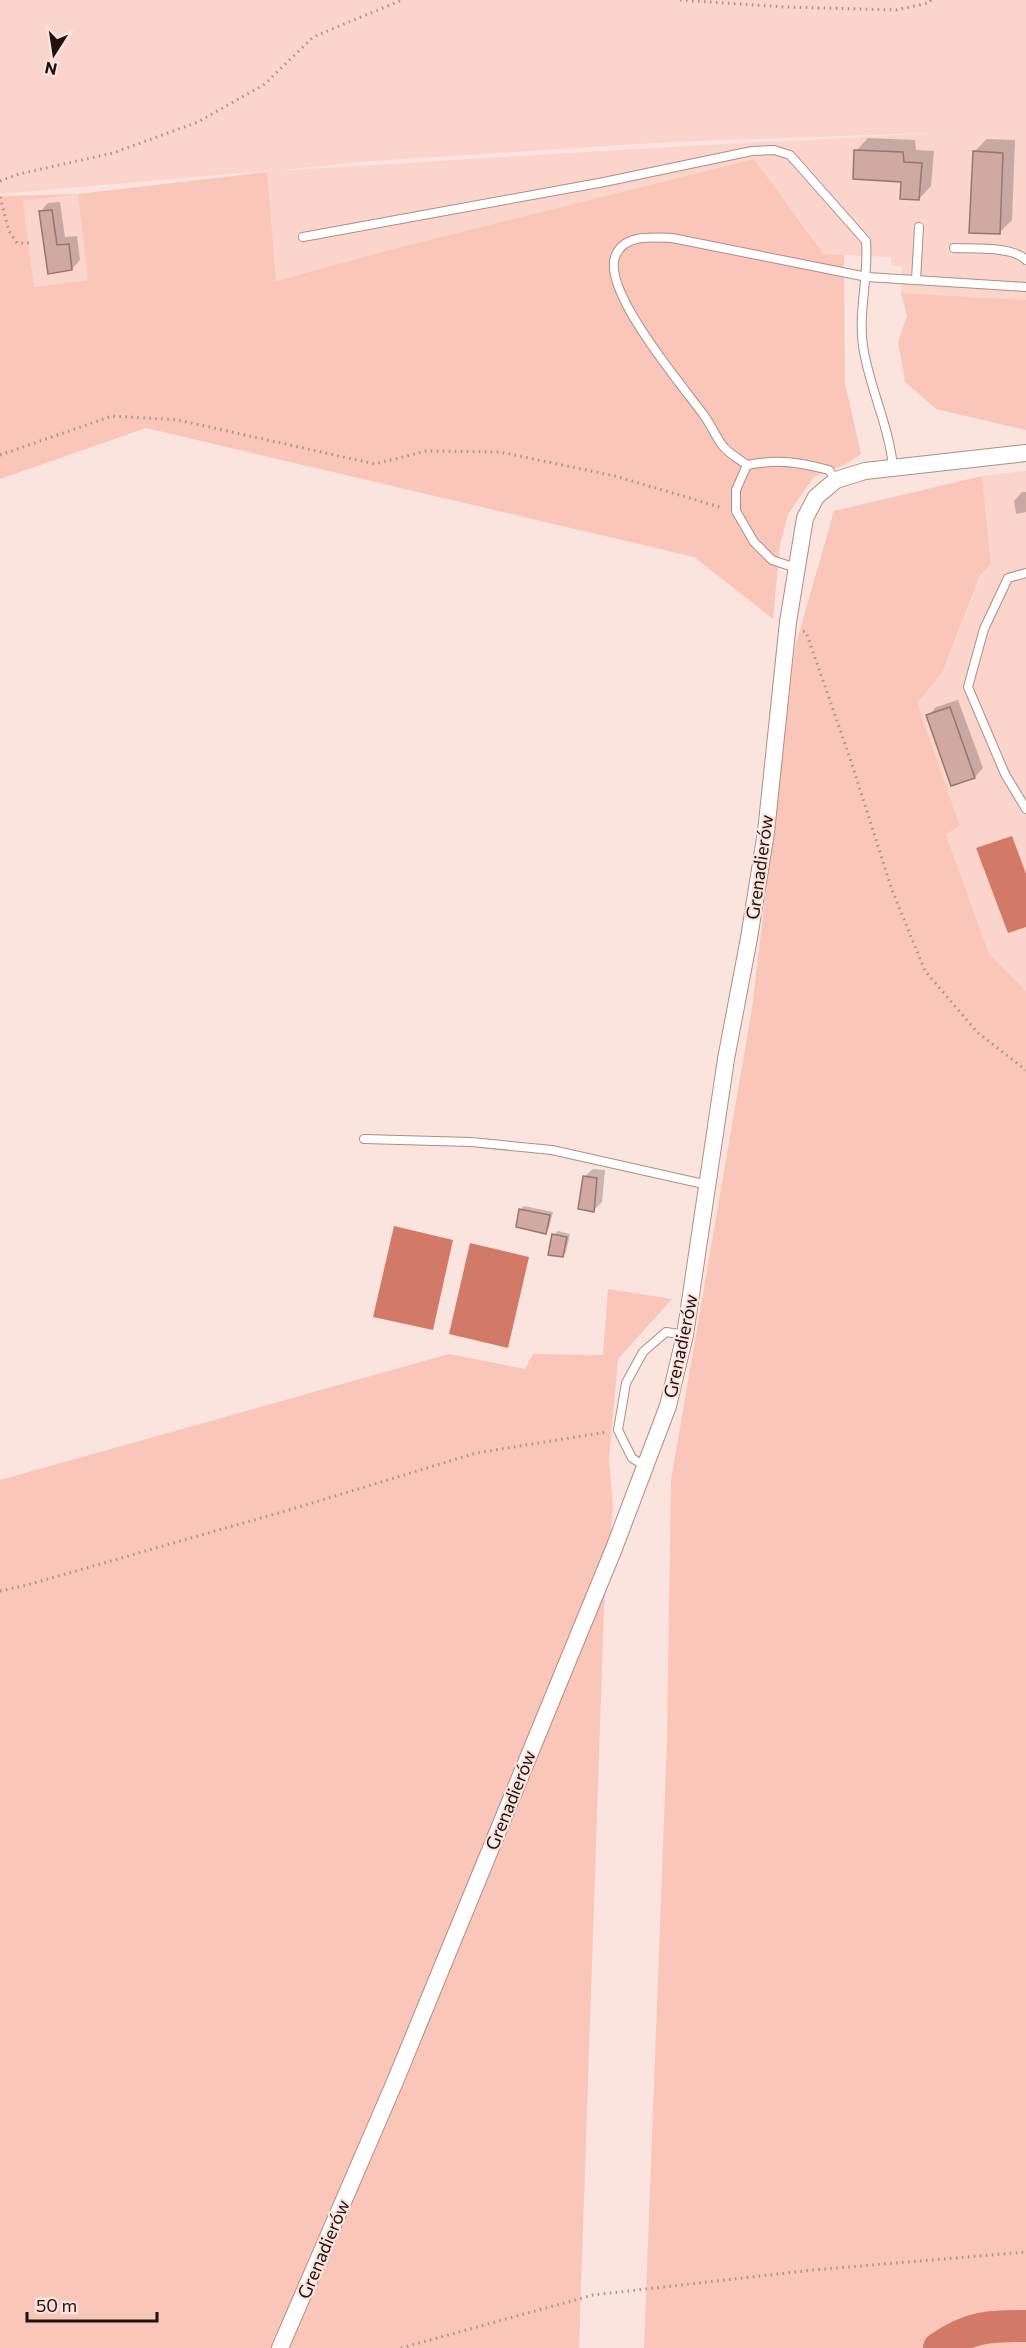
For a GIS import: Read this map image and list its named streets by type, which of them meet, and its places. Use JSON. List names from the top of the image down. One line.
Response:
{"streets":{"street":["Grenadierów"]},"scale_bar":"50 m","north":"bottom"}
